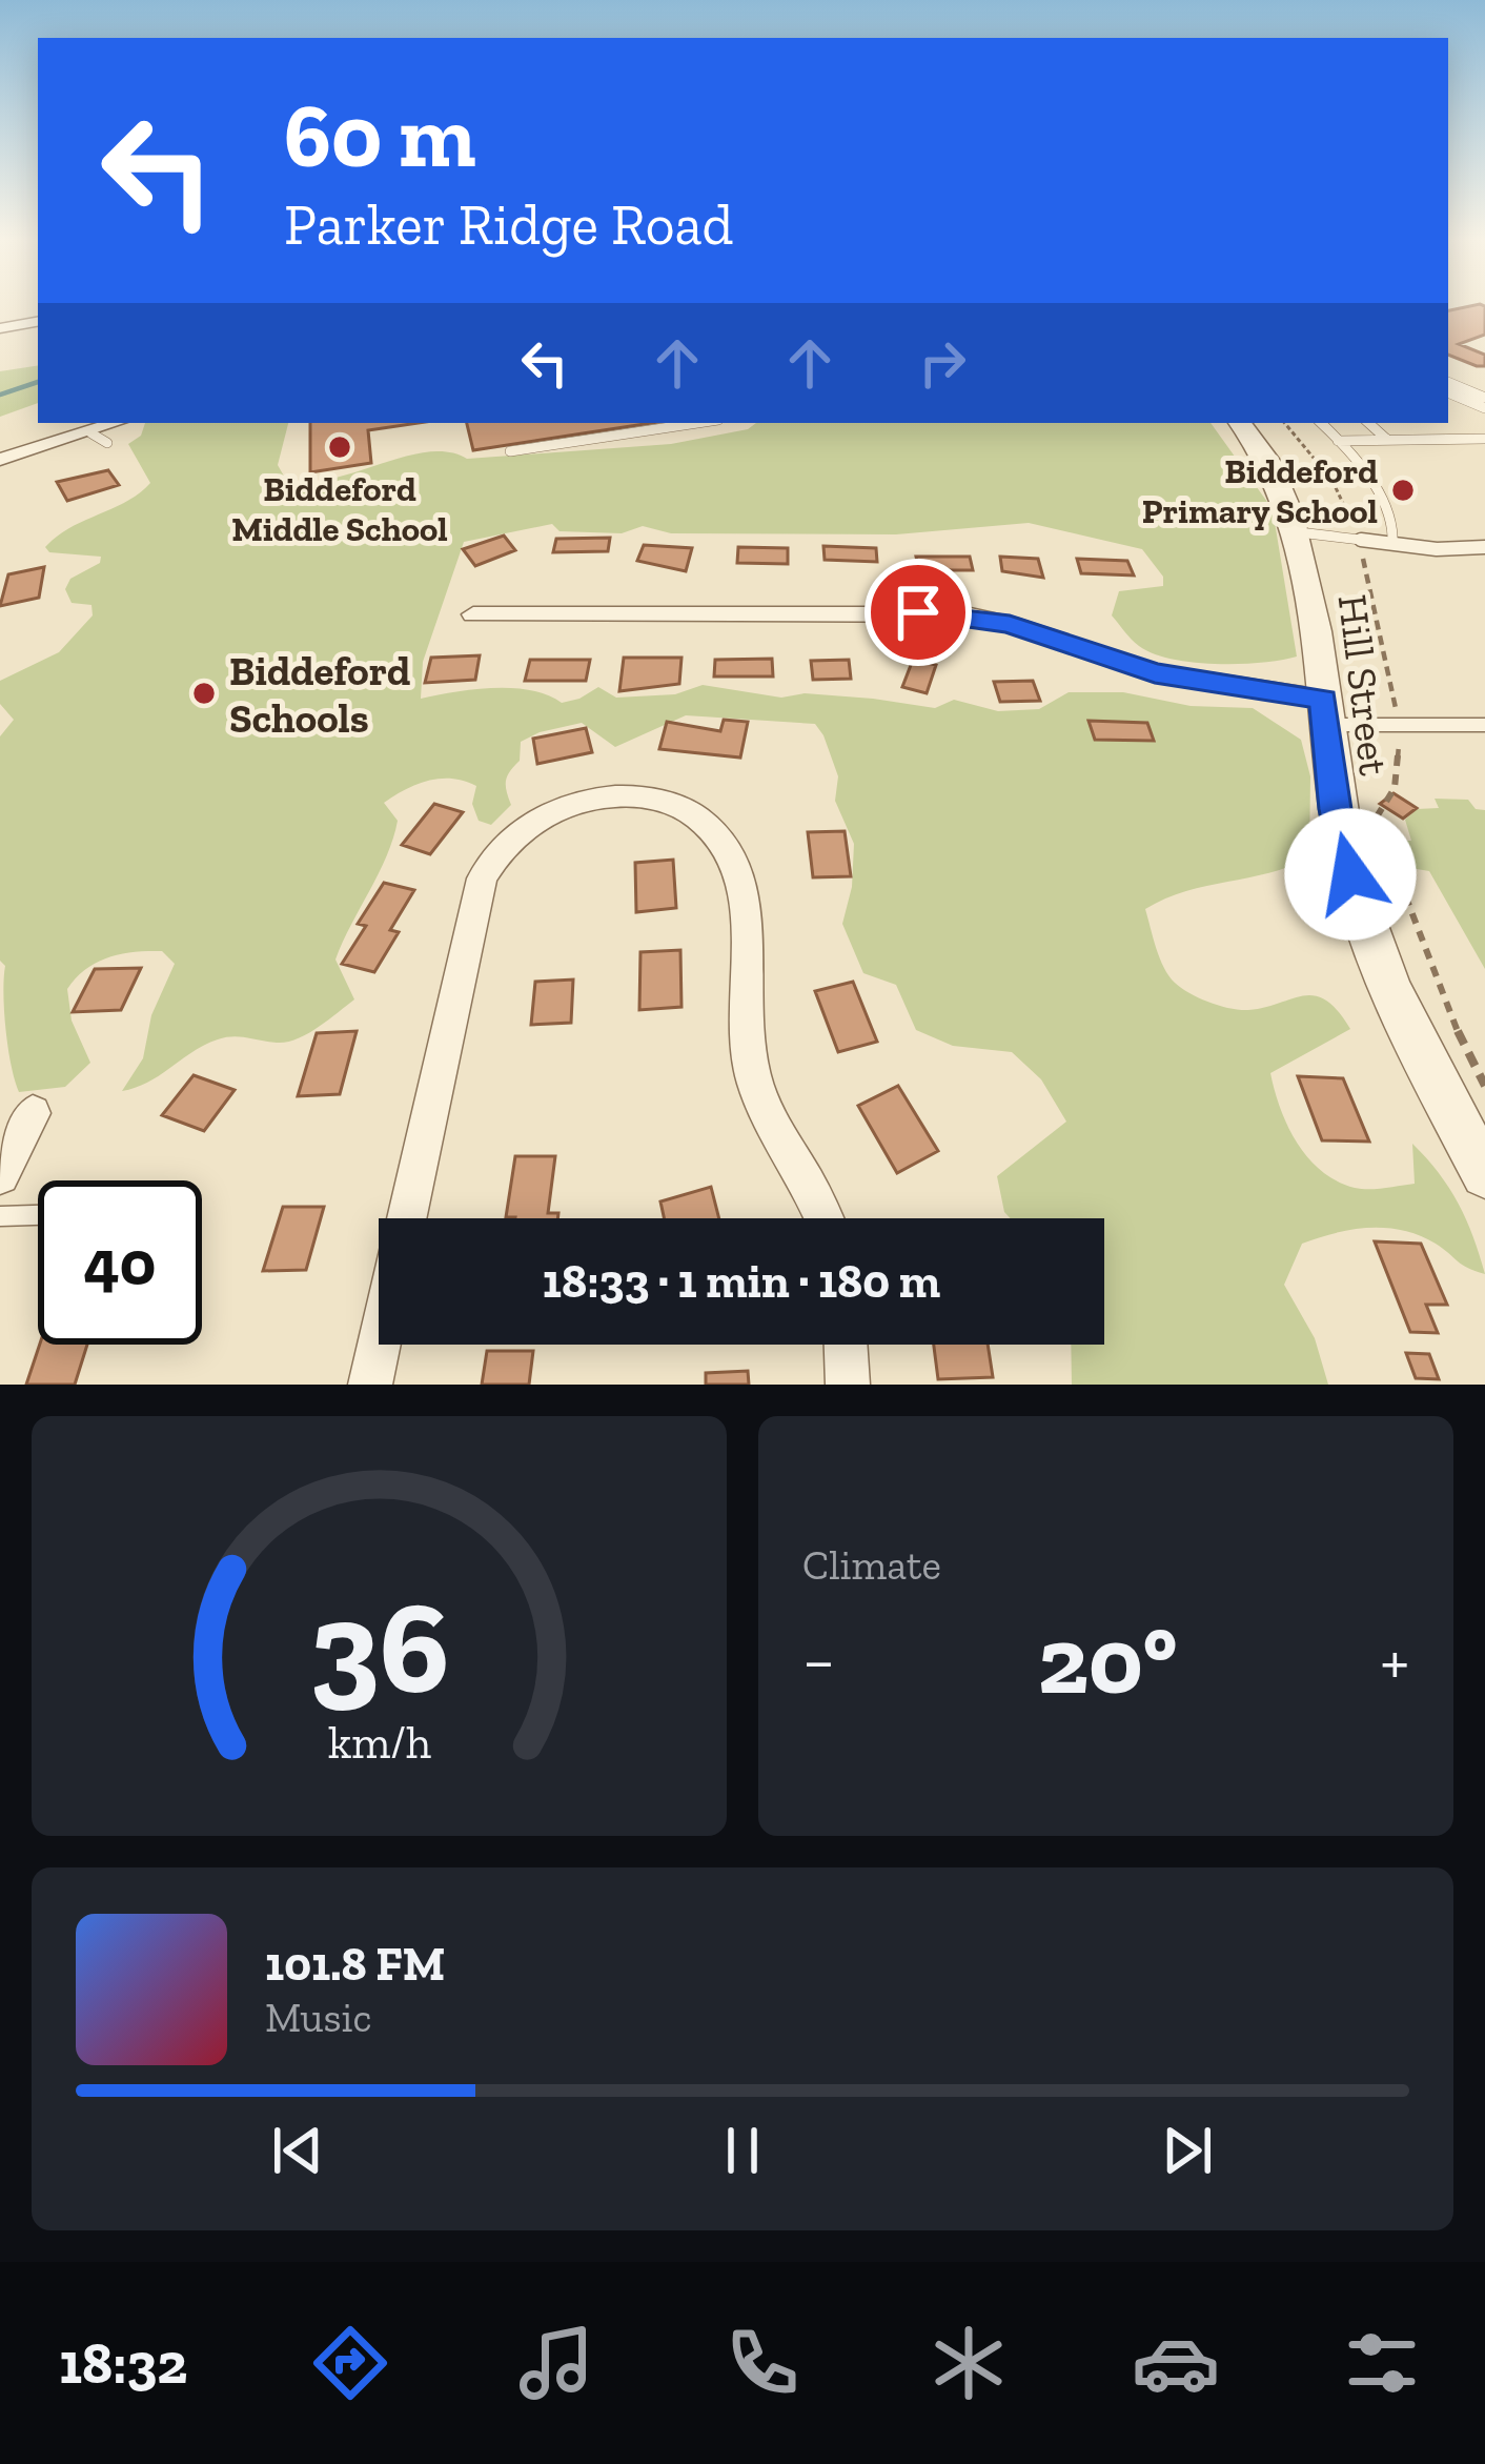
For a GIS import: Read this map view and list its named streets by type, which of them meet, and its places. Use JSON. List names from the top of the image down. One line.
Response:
{"streets":{"street":["Hill Street"]},"places":["Biddeford Middle School","Biddeford Primary School","Biddeford Schools"],"page":{"turn":["60 m","Parker Ridge Road"],"limit":"40","trip":"18:33 · 1 min · 180 m","tile":"Climate","heat":["−","20°","+"],"song":["101.8 FM","Music"],"tabs":"18:32","gauge":["36","km/h"]}}
